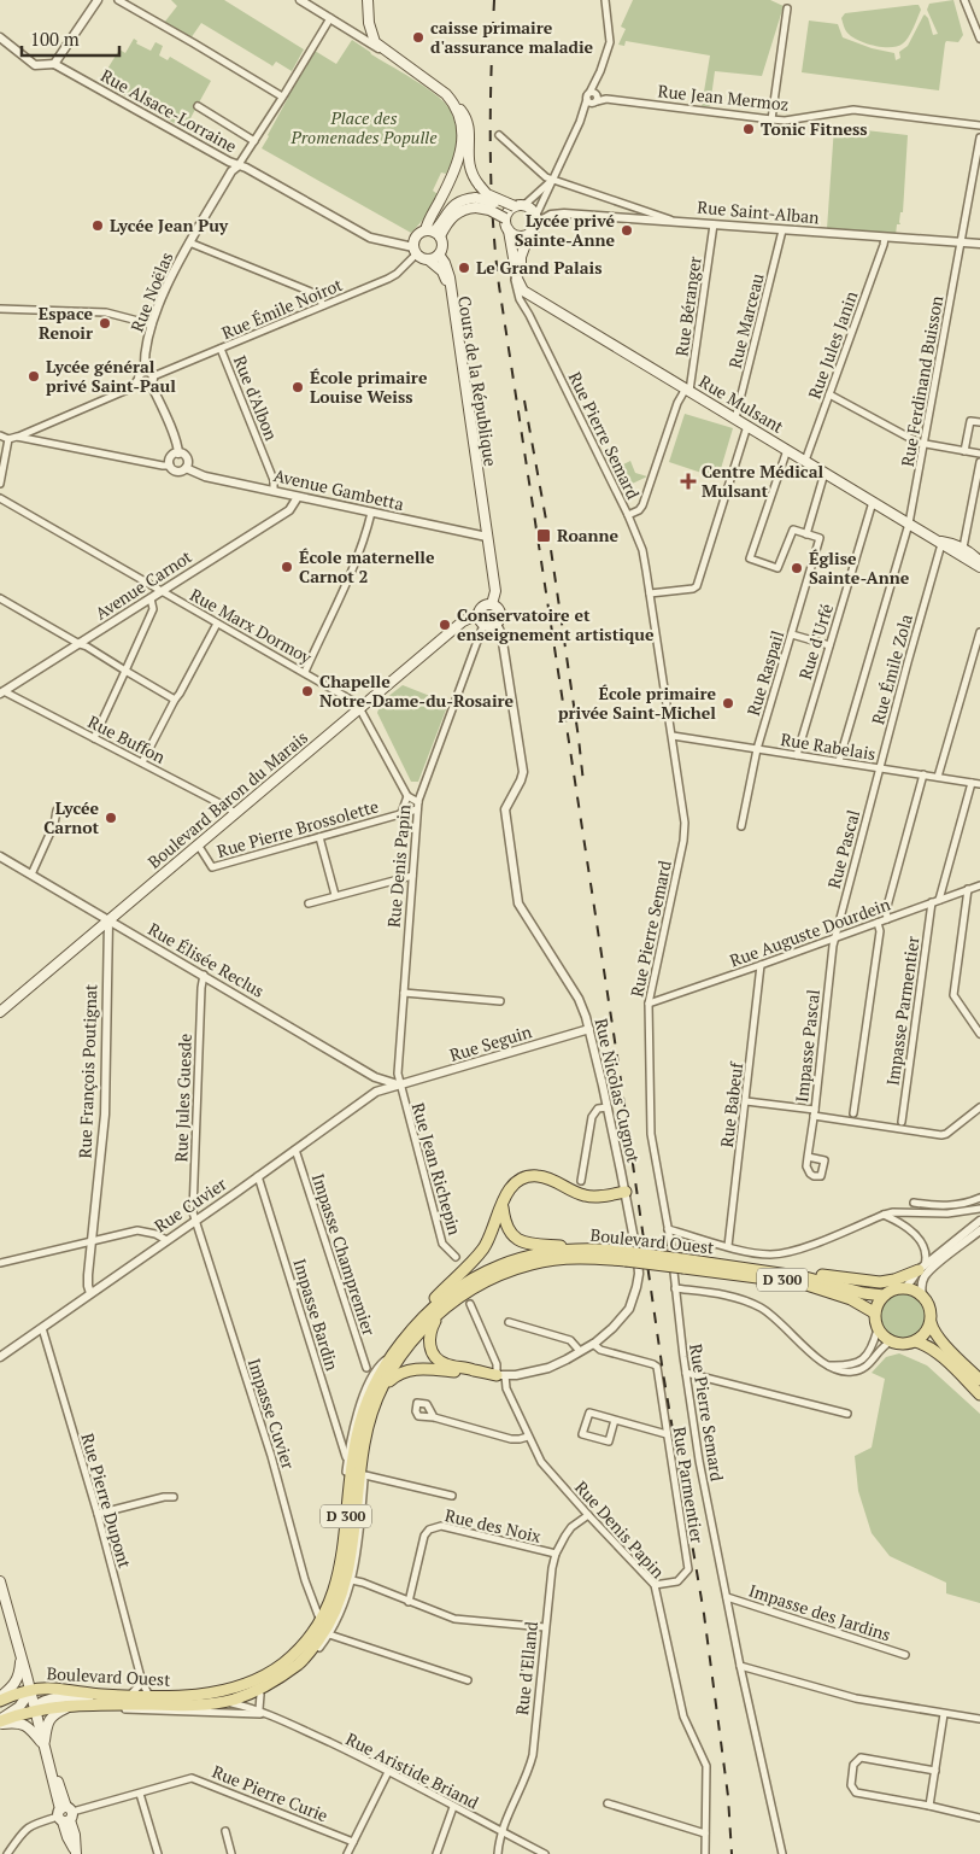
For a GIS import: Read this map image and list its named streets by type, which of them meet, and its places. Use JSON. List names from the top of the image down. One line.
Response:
{"streets":{"main road":["Cours de la République","Rue Mulsant","Boulevard Baron du Marais","Boulevard Ouest","D 300"],"street":["Rue Jean Mermoz","Rue Alsace-Lorraine","Rue Saint-Alban","Rue Noëlas","Rue Béranger","Rue Émile Noirot","Rue Marceau","Rue Jules Janin","Rue Ferdinand Buisson","Rue d'Albon","Rue Pierre Semard","Avenue Gambetta","Avenue Carnot","Rue Marx Dormoy","Rue d'Urfé","Rue Émile Zola","Rue Raspail","Rue Buffon","Rue Rabelais","Rue Pierre Brossolette","Rue Pascal","Rue Denis Papin","Rue Auguste Dourdein","Rue Élisée Reclus","Impasse Parmentier","Rue Seguin","Impasse Pascal","Rue François Poutignat","Rue Nicolas Cugnot","Rue Jules Guesde","Rue Babeuf","Rue Jean Richepin","Rue Cuvier","Impasse Champremier","Impasse Bardin","Impasse Cuvier","Rue Parmentier","Rue Pierre Dupont","Rue des Noix","Impasse des Jardins","Rue d'Elland","Rue Aristide Briand","Rue Pierre Curie"]},"crossings":[["Rue Alsace-Lorraine","Rue Noëlas"],["Rue Saint-Alban","Rue Béranger"],["Rue Saint-Alban","Rue Marceau"],["Rue Saint-Alban","Rue Jules Janin"],["Rue Saint-Alban","Rue Ferdinand Buisson"],["Rue Saint-Alban","Rue Mulsant"],["Rue Noëlas","Rue Émile Noirot"],["Rue Béranger","Rue Mulsant"],["Rue Béranger","Rue Pierre Semard"],["Rue Émile Noirot","Cours de la République"],["Rue Émile Noirot","Rue d'Albon"],["Rue Marceau","Rue Mulsant"],["Rue Jules Janin","Rue Mulsant"],["Cours de la République","Avenue Gambetta"],["Cours de la République","Boulevard Baron du Marais"],["Cours de la République","Rue Denis Papin"],["Cours de la République","Rue Nicolas Cugnot"],["Rue Ferdinand Buisson","Rue Mulsant"],["Rue Ferdinand Buisson","Rue Rabelais"],["Rue d'Albon","Avenue Gambetta"],["Rue Mulsant","Rue Pierre Semard"],["Rue Mulsant","Rue d'Urfé"],["Rue Mulsant","Rue Émile Zola"],["Rue Pierre Semard","Rue Rabelais"],["Rue Pierre Semard","Rue Auguste Dourdein"],["Rue Pierre Semard","Impasse des Jardins"],["Avenue Gambetta","Avenue Carnot"],["Avenue Carnot","Rue Marx Dormoy"],["Avenue Carnot","Rue Buffon"],["Rue Marx Dormoy","Boulevard Baron du Marais"],["Rue d'Urfé","Rue Rabelais"],["Rue Émile Zola","Rue Rabelais"],["Rue Émile Zola","Rue Pascal"],["Rue Raspail","Rue Rabelais"],["Rue Buffon","Boulevard Baron du Marais"],["Rue Rabelais","Rue Pascal"],["Boulevard Baron du Marais","Rue Pierre Brossolette"],["Boulevard Baron du Marais","Rue Denis Papin"],["Boulevard Baron du Marais","Rue Élisée Reclus"],["Boulevard Baron du Marais","Rue François Poutignat"],["Boulevard Baron du Marais","Rue Nicolas Cugnot"],["Rue Pierre Brossolette","Rue Denis Papin"],["Rue Pascal","Rue Auguste Dourdein"],["Rue Pascal","Impasse Pascal"],["Rue Denis Papin","Rue Élisée Reclus"],["Rue Denis Papin","Rue Seguin"],["Rue Denis Papin","Rue Nicolas Cugnot"],["Rue Denis Papin","Rue Jean Richepin"],["Rue Denis Papin","Rue Cuvier"],["Rue Denis Papin","Rue Parmentier"],["Rue Denis Papin","Rue d'Elland"],["Rue Auguste Dourdein","Impasse Parmentier"],["Rue Auguste Dourdein","Impasse Pascal"],["Rue Auguste Dourdein","Rue Babeuf"],["Rue Élisée Reclus","Rue Seguin"],["Rue Élisée Reclus","Rue François Poutignat"],["Rue Élisée Reclus","Rue Jules Guesde"],["Rue Élisée Reclus","Rue Jean Richepin"],["Rue Élisée Reclus","Rue Cuvier"],["Rue Seguin","Rue Nicolas Cugnot"],["Rue Seguin","Rue Jean Richepin"],["Rue Seguin","Rue Cuvier"],["Rue François Poutignat","Rue Cuvier"],["Rue Nicolas Cugnot","Rue Parmentier"],["Rue Jules Guesde","Rue Cuvier"],["Rue Jules Guesde","Impasse Cuvier"],["Rue Jean Richepin","Rue Cuvier"],["Rue Cuvier","Impasse Champremier"],["Rue Cuvier","Impasse Bardin"],["Rue Cuvier","Impasse Cuvier"],["Rue Cuvier","Rue Pierre Dupont"],["Boulevard Ouest","Rue Pierre Dupont"],["Boulevard Ouest","Rue Aristide Briand"],["Rue des Noix","Rue d'Elland"],["Rue d'Elland","Rue Aristide Briand"]],"parks":["Place des Promenades Populle"],"places":{"other":["caisse primaire d'assurance maladie","Tonic Fitness","Lycée Jean Puy","Lycée privé Sainte-Anne","Le Grand Palais","Espace Renoir","Lycée général privé Saint-Paul","École primaire Louise Weiss","École maternelle Carnot 2","Église Sainte-Anne","Conservatoire et enseignement artistique","Chapelle Notre-Dame-du-Rosaire","École primaire privée Saint-Michel","Lycée Carnot"],"health":["Centre Médical Mulsant"],"transit":["Roanne"]},"scale_bar":"100 m"}
